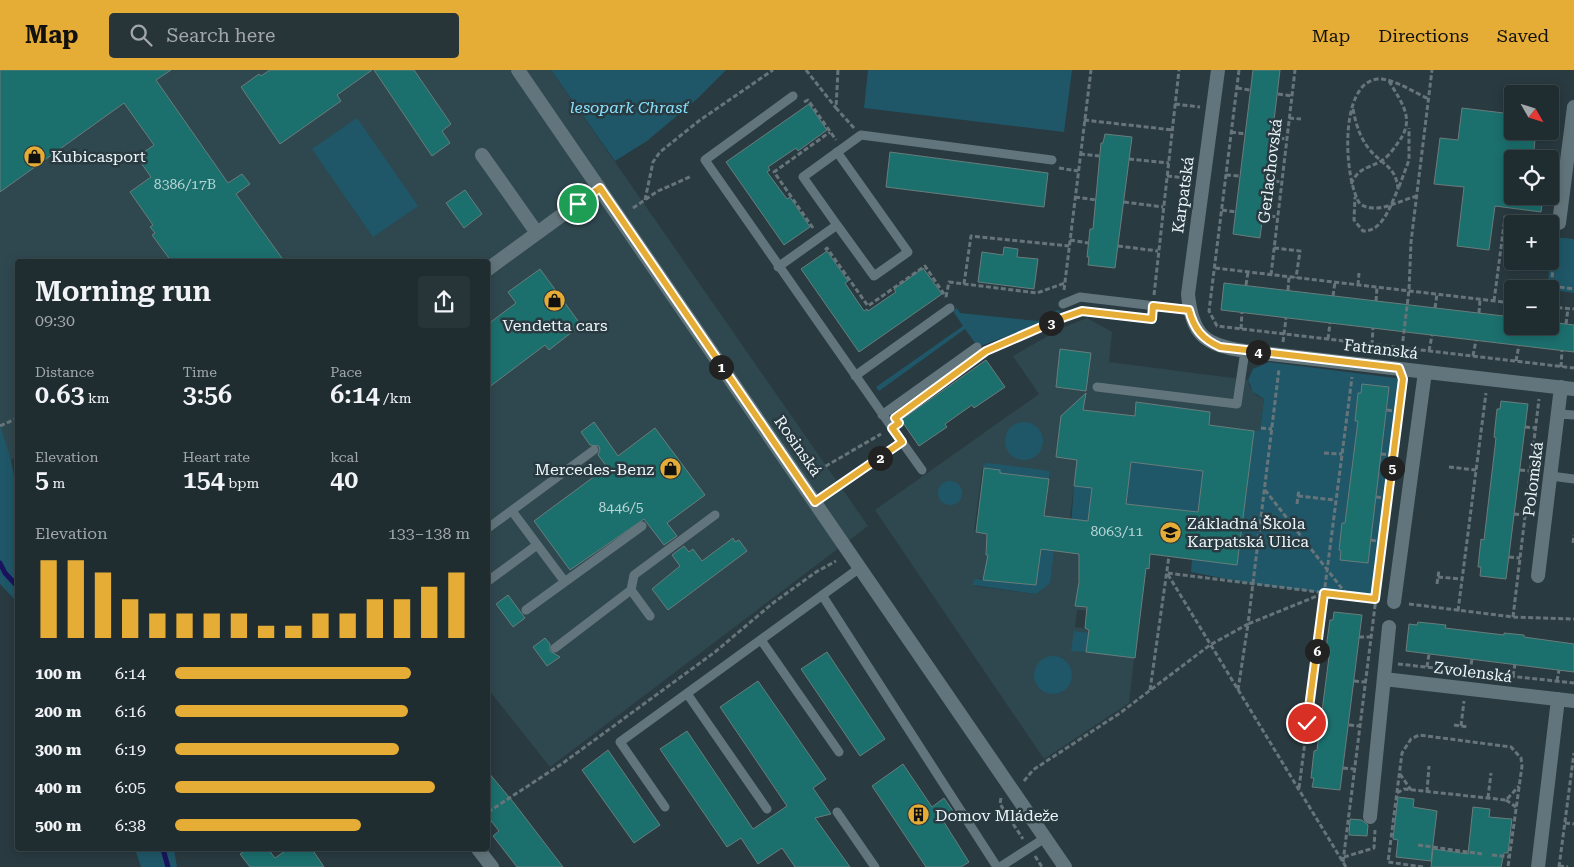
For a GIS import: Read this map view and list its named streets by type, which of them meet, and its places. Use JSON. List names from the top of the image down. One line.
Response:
{"streets":{"street":["Karpatská","Fatranská","Rosinská","Polomská","Zvolenská"],"path":["Gerlachovská"]},"crossings":[["Karpatská","Fatranská"],["Fatranská","Polomská"]],"parks":["lesopark Chrasť"],"places":{"shop":["Kubicasport","Vendetta cars","Mercedes-Benz"],"school or university":["Základná Škola Karpatská Ulica"],"building":["Domov Mládeže"]},"house_numbers":["8386/17B","8446/5","8063/11"],"north":"bottom right","page":{"header":"Map","search":"Search here","nav":["Map","Directions","Saved"],"map_buttons":["+","−"],"heading":["Morning run","09:30"],"pins":["3","4","1","2","5","6"],"stats":[["Distance","0.63 km"],["Time","3:56"],["Pace","6:14 /km"],["Elevation","5 m"],["Heart rate","154 bpm"],["kcal","40"]],"chart":["Elevation","133–138 m"],"list":[{"name":"100 m","note":"6:14"},{"name":"200 m","note":"6:16"},{"name":"300 m","note":"6:19"},{"name":"400 m","note":"6:05"},{"name":"500 m","note":"6:38"}]}}
